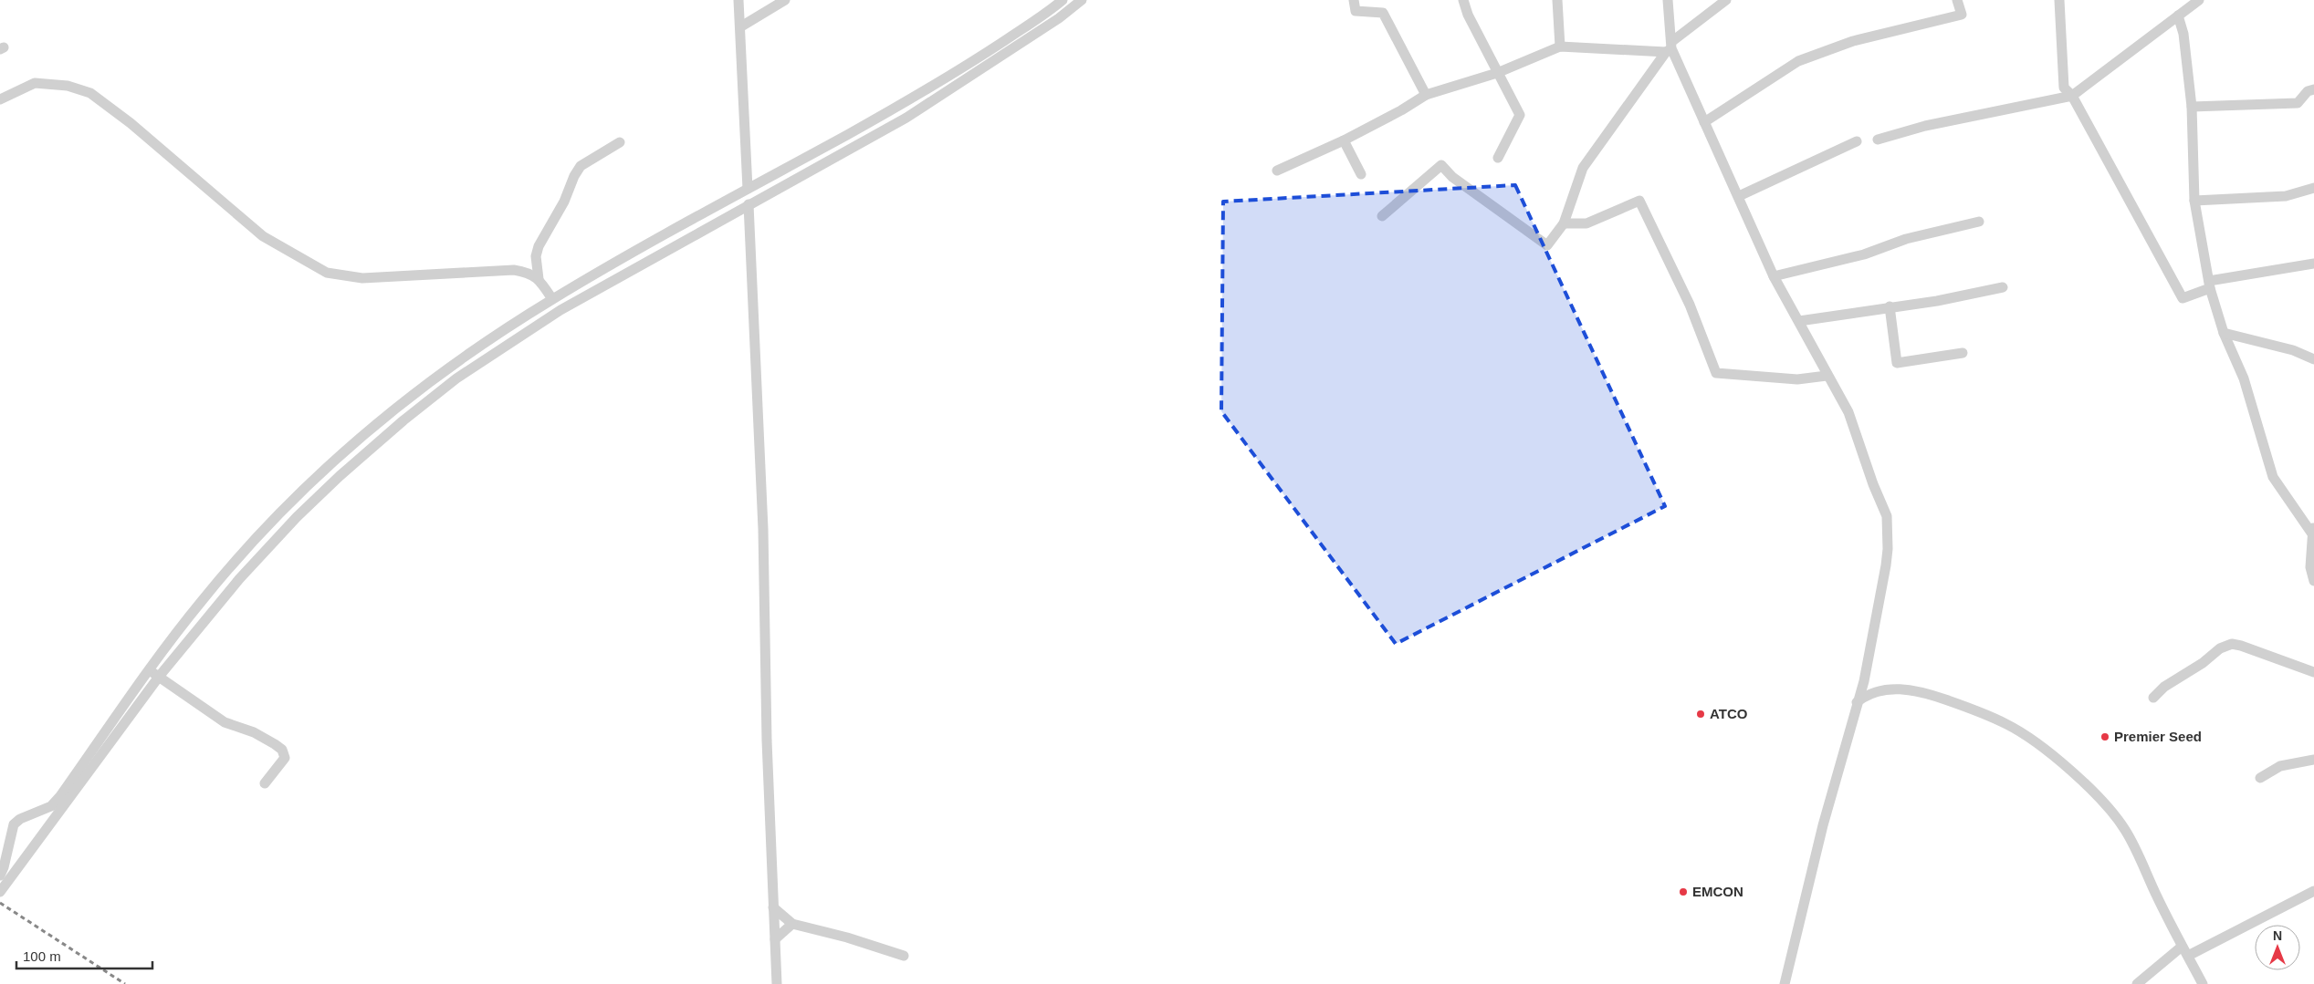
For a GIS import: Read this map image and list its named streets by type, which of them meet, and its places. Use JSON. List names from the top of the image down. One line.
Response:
{"places":["ATCO","Premier Seed","EMCON"],"scale_bar":"100 m","north":"top"}
